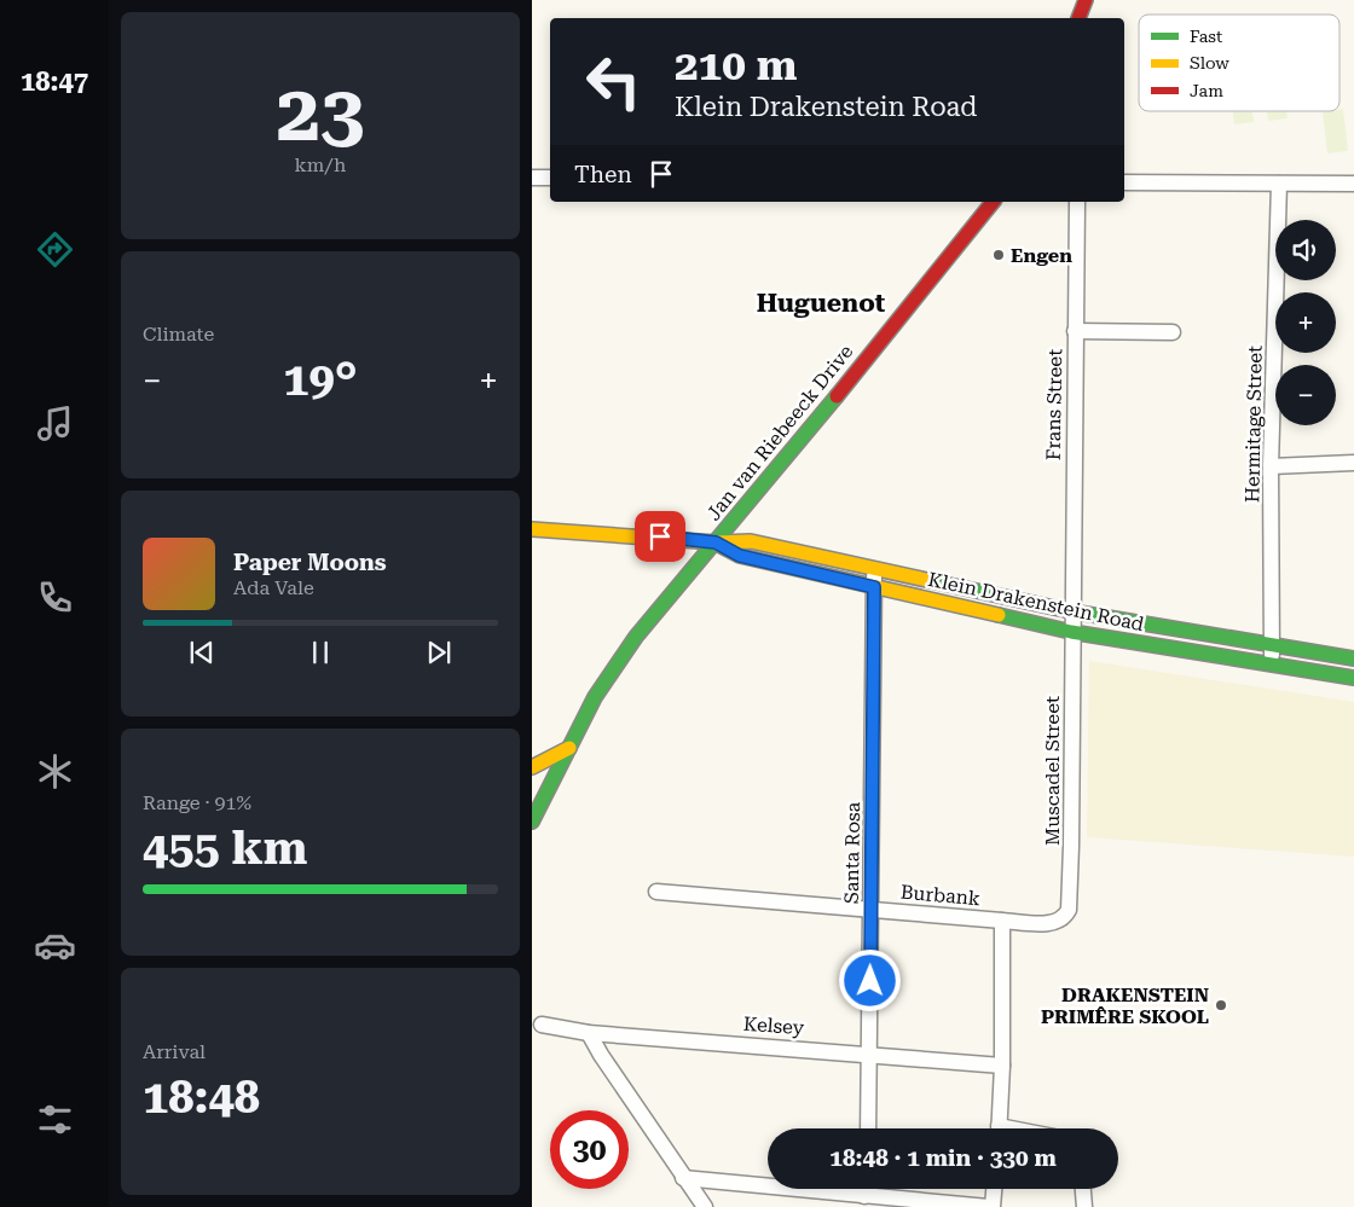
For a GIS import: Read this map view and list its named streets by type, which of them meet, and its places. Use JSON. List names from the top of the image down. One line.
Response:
{"streets":{"main road":["Jan van Riebeeck Drive","Klein Drakenstein Road"],"street":["Frans Street","Hermitage Street","Muscadel Street","Santa Rosa","Burbank","Kelsey"]},"crossings":[["Frans Street","Klein Drakenstein Road"],["Frans Street","Muscadel Street"],["Hermitage Street","Klein Drakenstein Road"],["Jan van Riebeeck Drive","Klein Drakenstein Road"],["Klein Drakenstein Road","Muscadel Street"],["Klein Drakenstein Road","Santa Rosa"],["Muscadel Street","Burbank"],["Santa Rosa","Burbank"],["Santa Rosa","Kelsey"]],"districts":["Huguenot"],"places":["Engen","DRAKENSTEIN PRIMÊRE SKOOL"],"legend":["Fast","Slow","Jam"],"page":{"tabs":"18:47","tile":[["23","km/h"],"Climate",["Range · 91%","455 km"],["Arrival","18:48"]],"turn":["210 m","Klein Drakenstein Road"],"then":"Then","map_buttons":["+","−"],"heat":["−","19°","+"],"song":["Paper Moons","Ada Vale"],"limit":"30","trip":"18:48 · 1 min · 330 m"}}
